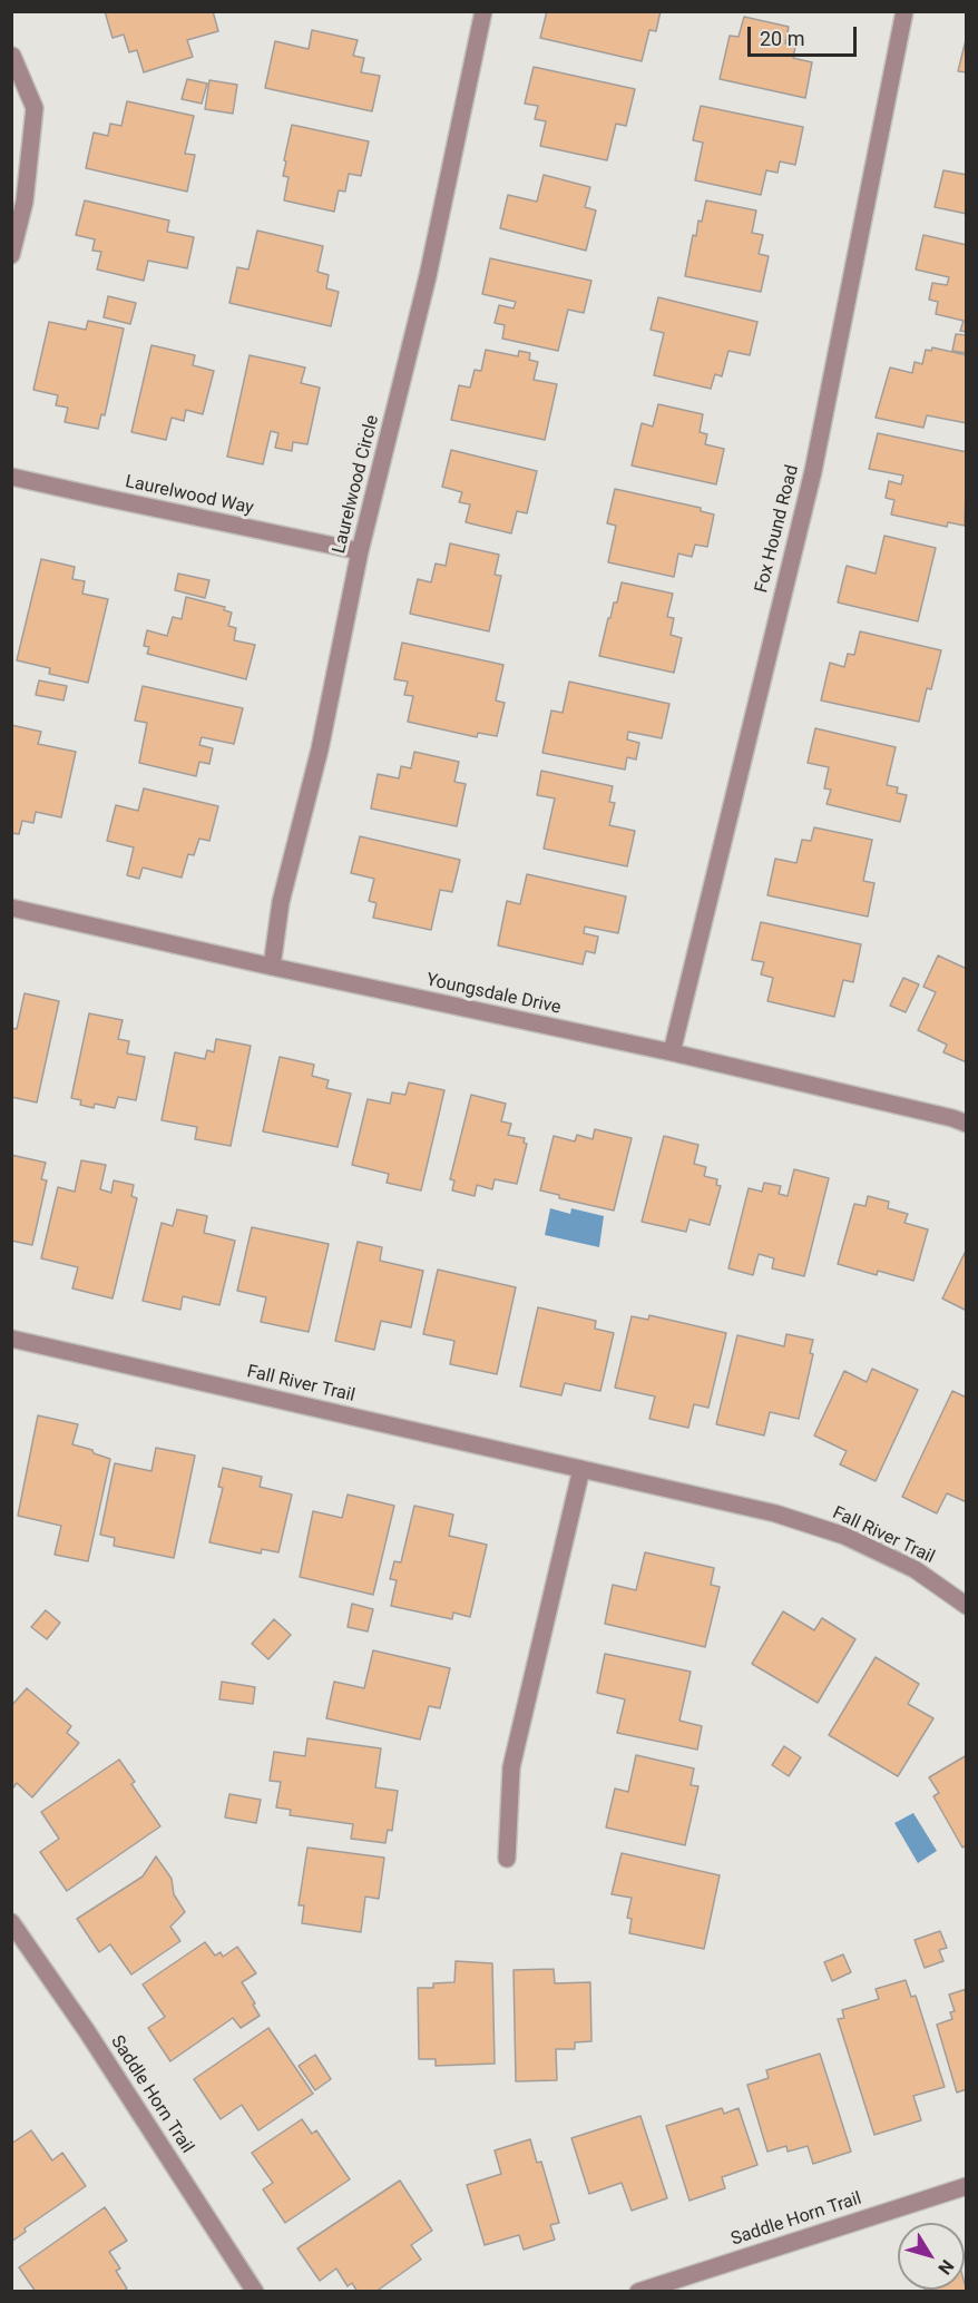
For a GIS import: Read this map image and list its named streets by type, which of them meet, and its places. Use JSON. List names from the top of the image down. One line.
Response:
{"streets":{"street":["Laurelwood Circle","Laurelwood Way","Fox Hound Road","Youngsdale Drive","Fall River Trail","Saddle Horn Trail"]},"crossings":[["Laurelwood Circle","Laurelwood Way"],["Laurelwood Circle","Youngsdale Drive"],["Fox Hound Road","Youngsdale Drive"]],"scale_bar":"20 m","north":"bottom right"}
